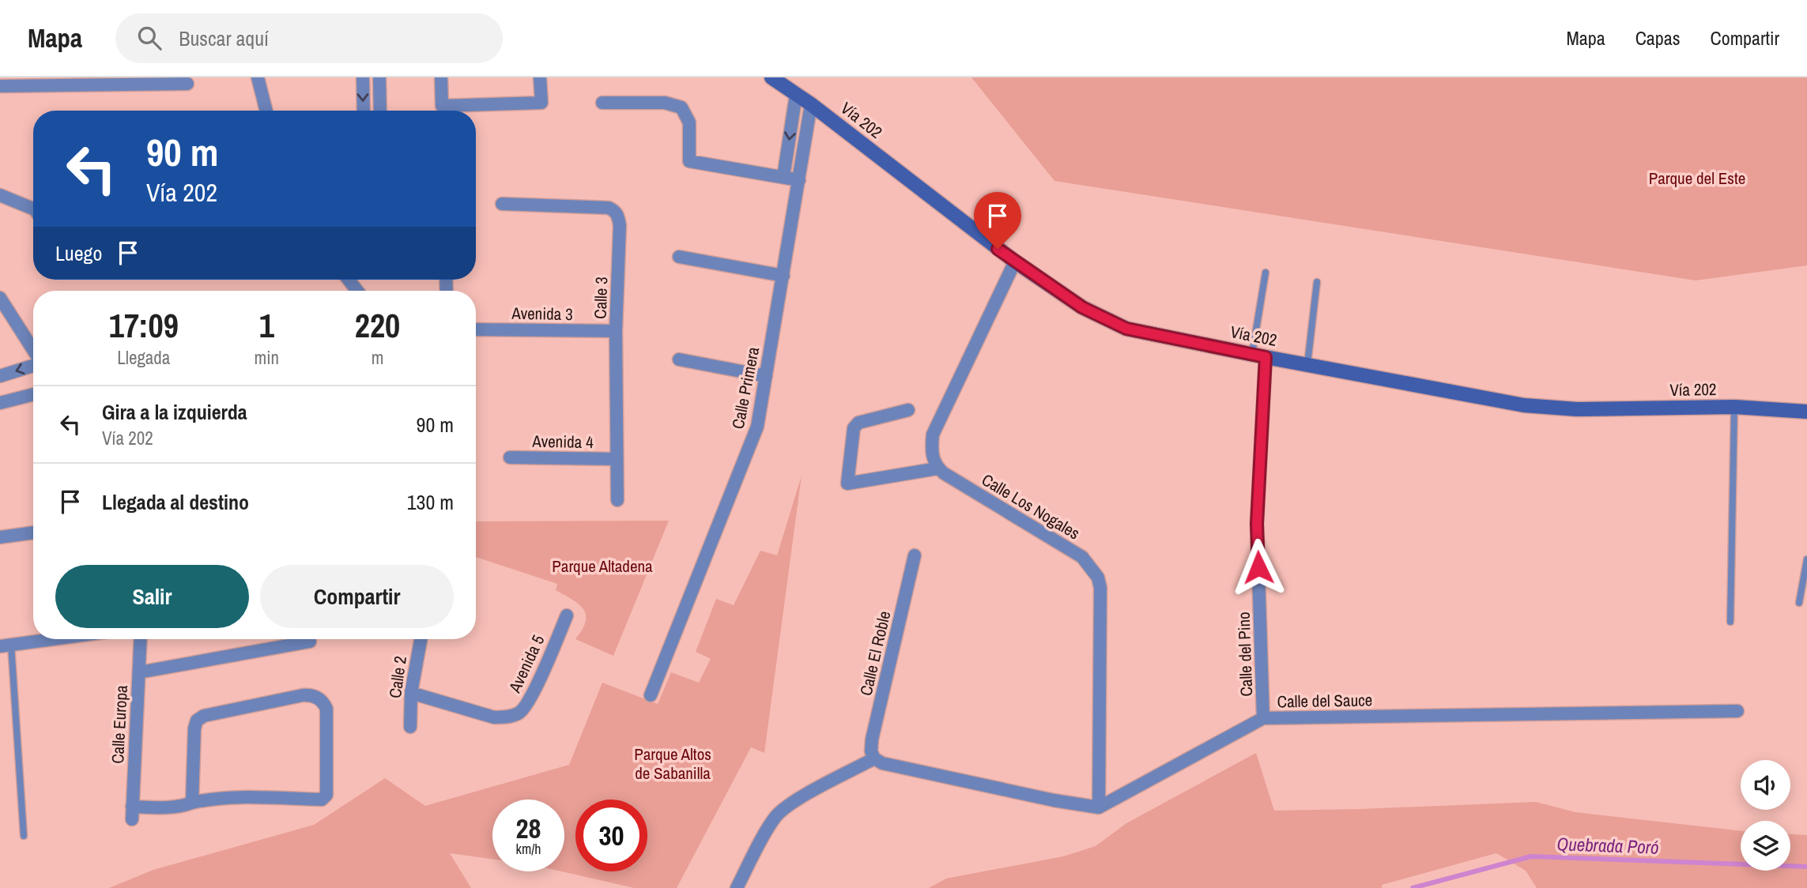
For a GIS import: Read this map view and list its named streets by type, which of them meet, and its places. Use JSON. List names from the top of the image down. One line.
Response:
{"streets":{"main road":["Vía 202"],"street":["Calle 3","Avenida 3","Calle Primera","Avenida 4","Calle Los Nogales","Calle El Roble","Calle del Pino","Avenida 5","Calle 2","Calle del Sauce","Calle Europa"]},"crossings":[["Vía 202","Calle Primera"],["Vía 202","Calle del Pino"],["Calle 3","Avenida 3"],["Calle 3","Avenida 4"],["Calle Los Nogales","Calle del Sauce"],["Calle del Pino","Calle del Sauce"],["Avenida 5","Calle 2"]],"water":["Quebrada Poró"],"parks":["Parque del Este","Parque Altadena","Parque Altos de Sabanilla"],"page":{"header":"Mapa","search":"Buscar aquí","nav":["Mapa","Capas","Compartir"],"turn":["90 m","Vía 202"],"then":"Luego","eta":["17:09","Llegada","1","min","220","m"],"list":[{"name":"Gira a la izquierda","note":"Vía 202","value":"90 m"},{"name":"Llegada al destino","value":"130 m"}],"buttons":["Salir","Compartir"],"speed":"28 km/h","limit":"30"}}
